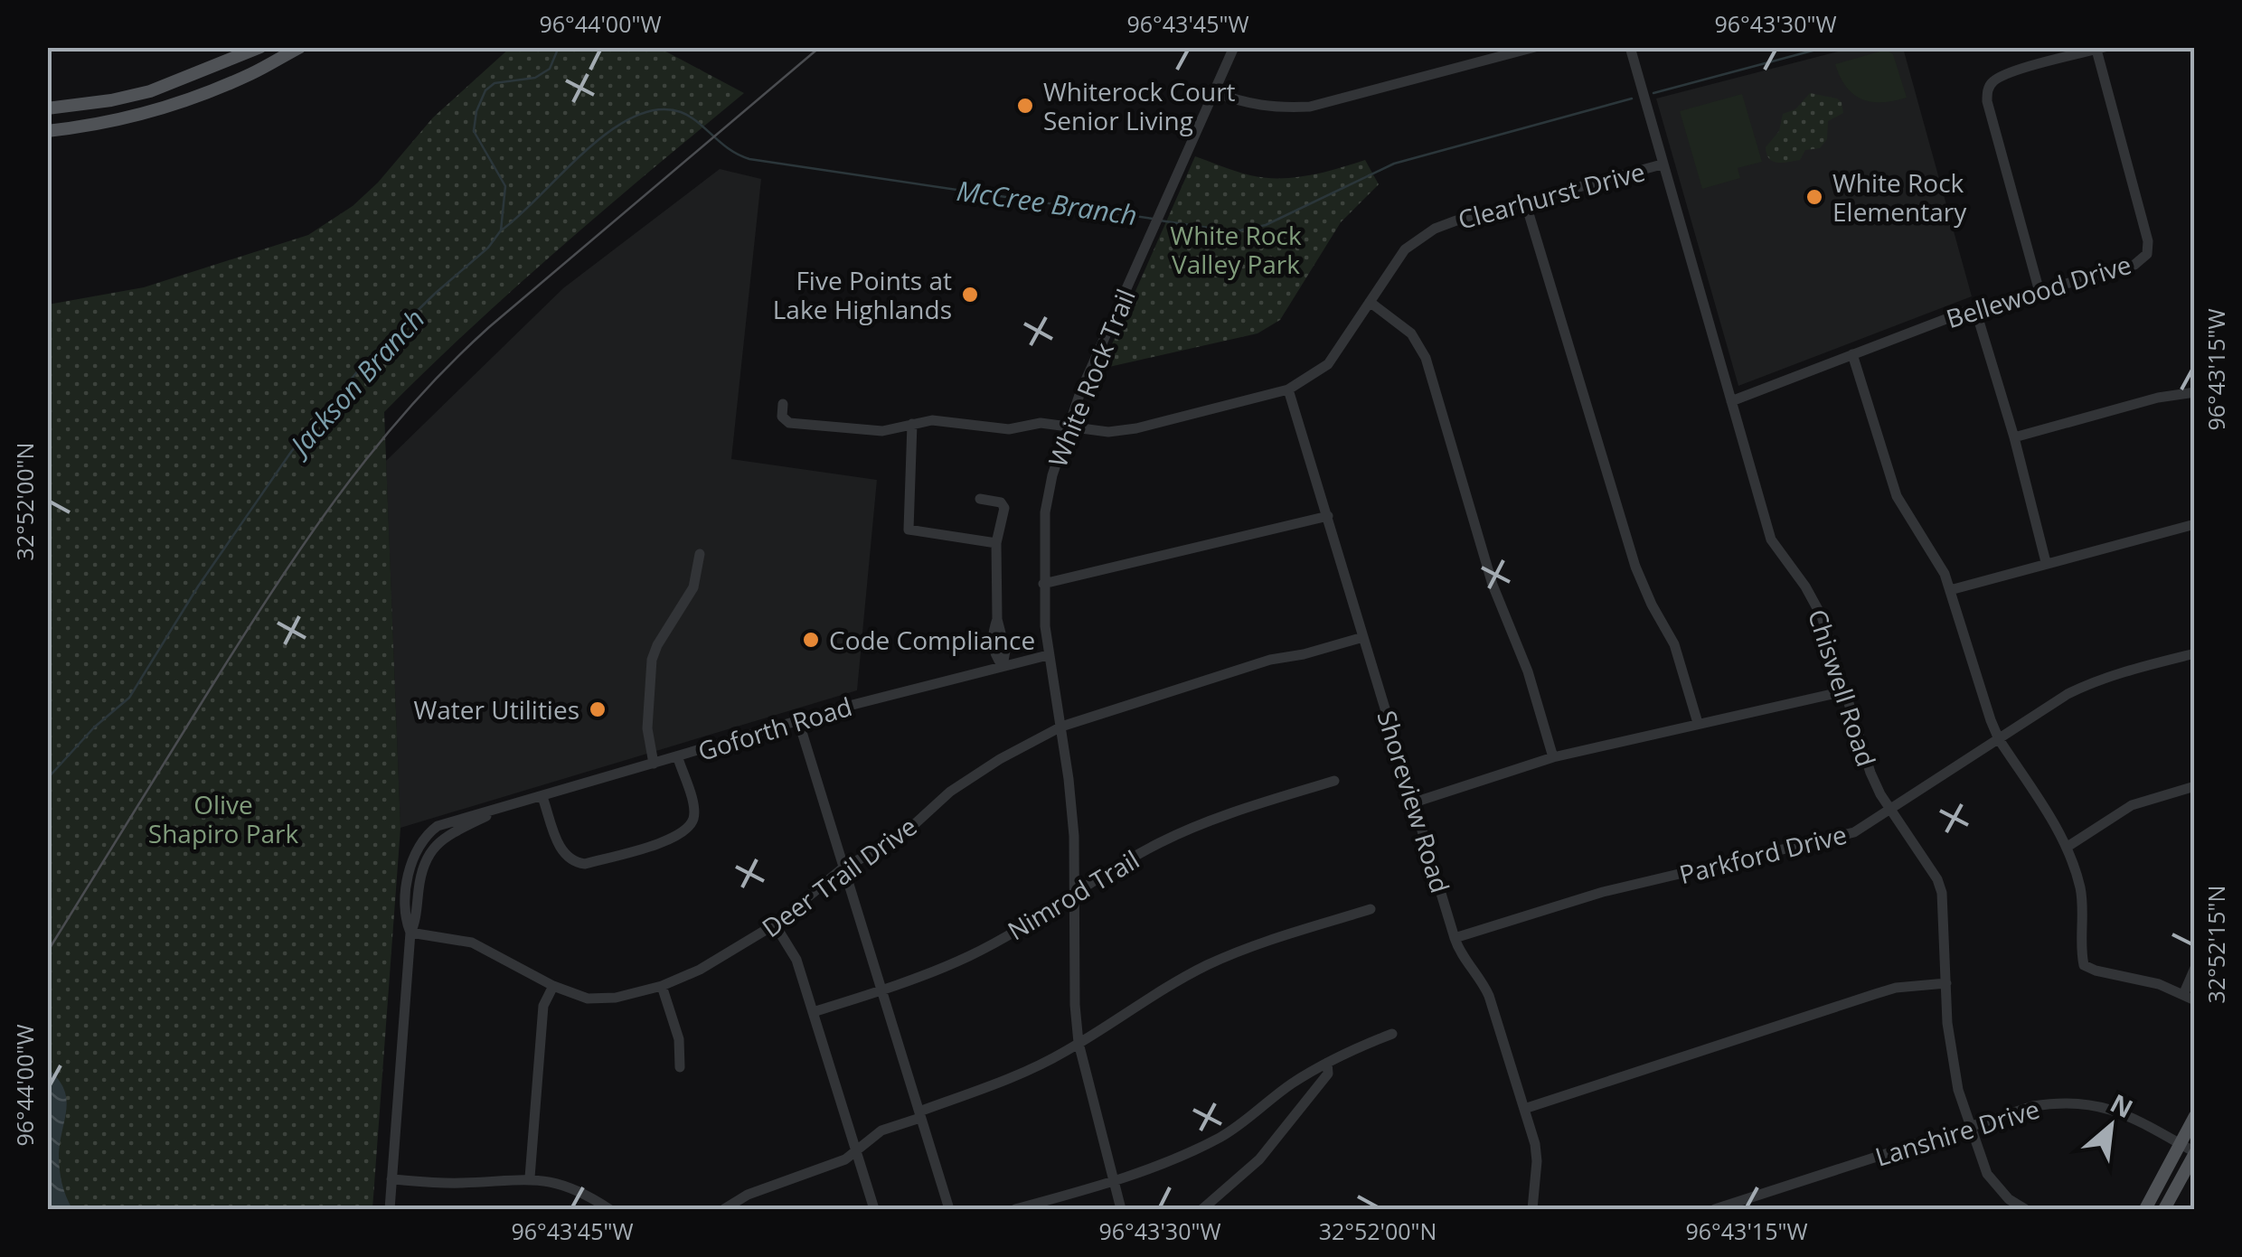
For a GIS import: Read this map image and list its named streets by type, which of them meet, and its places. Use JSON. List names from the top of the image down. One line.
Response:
{"streets":{"street":["Clearhurst Drive","Bellewood Drive","White Rock Trail","Chiswell Road","Goforth Road","Shoreview Road","Parkford Drive","Deer Trail Drive","Nimrod Trail","Lanshire Drive"]},"crossings":[["Clearhurst Drive","White Rock Trail"],["Clearhurst Drive","Chiswell Road"],["Clearhurst Drive","Shoreview Road"],["Bellewood Drive","Chiswell Road"],["White Rock Trail","Goforth Road"],["White Rock Trail","Deer Trail Drive"],["White Rock Trail","Nimrod Trail"],["Chiswell Road","Parkford Drive"],["Chiswell Road","Lanshire Drive"],["Goforth Road","Deer Trail Drive"],["Shoreview Road","Parkford Drive"],["Shoreview Road","Deer Trail Drive"]],"water":["McCree Branch","Jackson Branch"],"parks":["White Rock Valley Park","Olive Shapiro Park"],"places":["Whiterock Court Senior Living","White Rock Elementary","Five Points at Lake Highlands","Code Compliance","Water Utilities"],"north":"top right","coordinates":["96°44'00\"W","96°43'45\"W","96°43'30\"W","96°43'15\"W","32°52'00\"N","32°52'15\"N"]}
